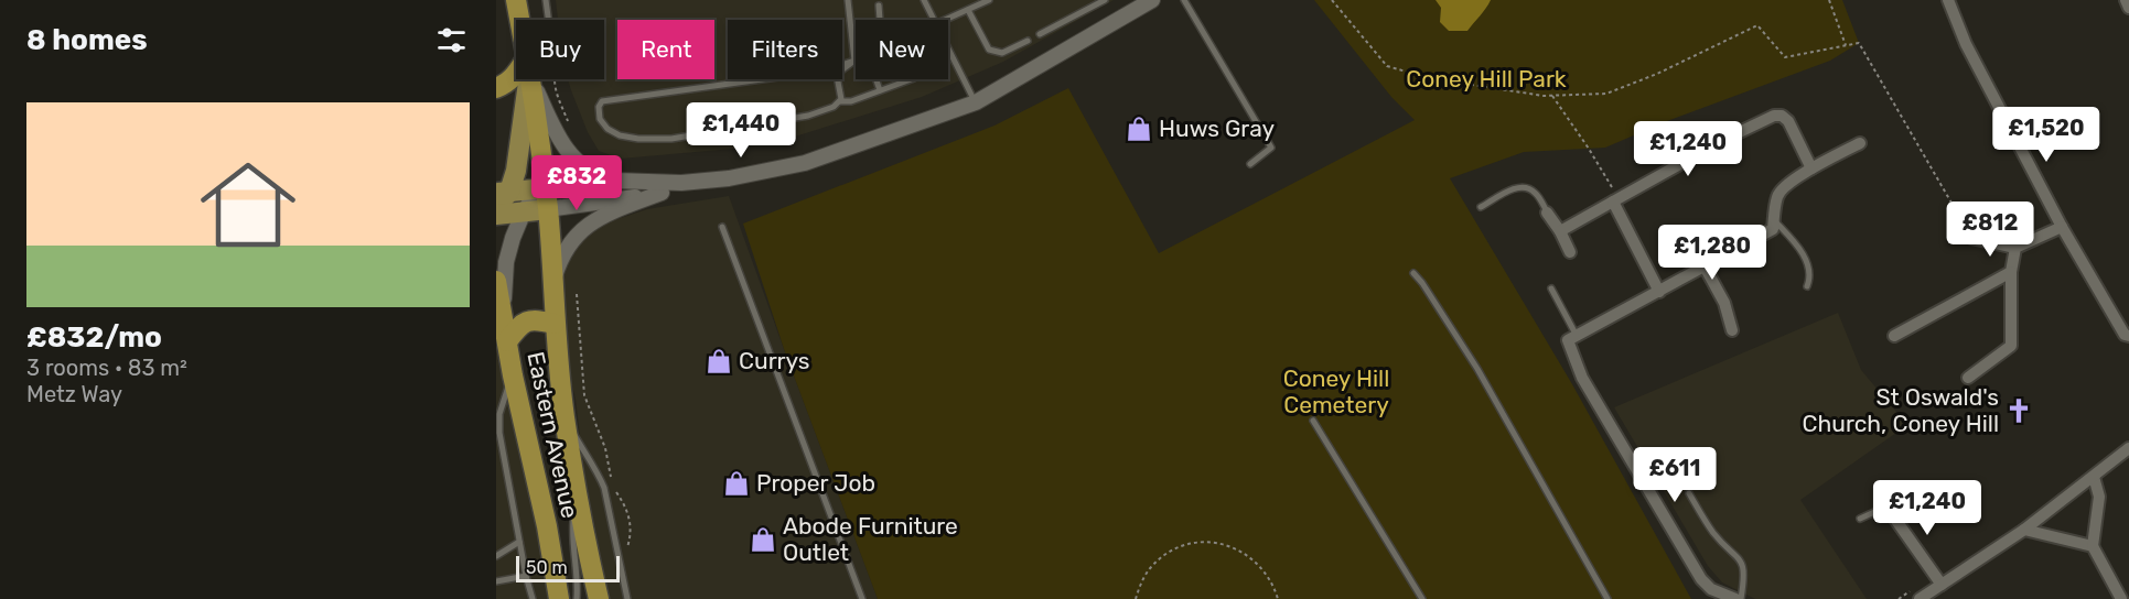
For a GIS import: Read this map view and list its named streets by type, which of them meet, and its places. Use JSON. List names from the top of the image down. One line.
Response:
{"streets":{"highway":["Eastern Avenue"]},"parks":["Coney Hill Park","Coney Hill Cemetery"],"places":{"shop":["Huws Gray","Currys","Proper Job","Abode Furniture Outlet"],"church":["St Oswald's Church, Coney Hill"]},"scale_bar":"50 m","page":{"heading":"8 homes","chip":["Buy","Rent","Filters","New"],"list":[{"name":"£832/mo","note":"3 rooms · 83 m² · Metz Way"}],"price":["£1,440","£1,520","£1,240","£832","£812","£1,280","£611","£1,240"],"scale":"50 m"}}
